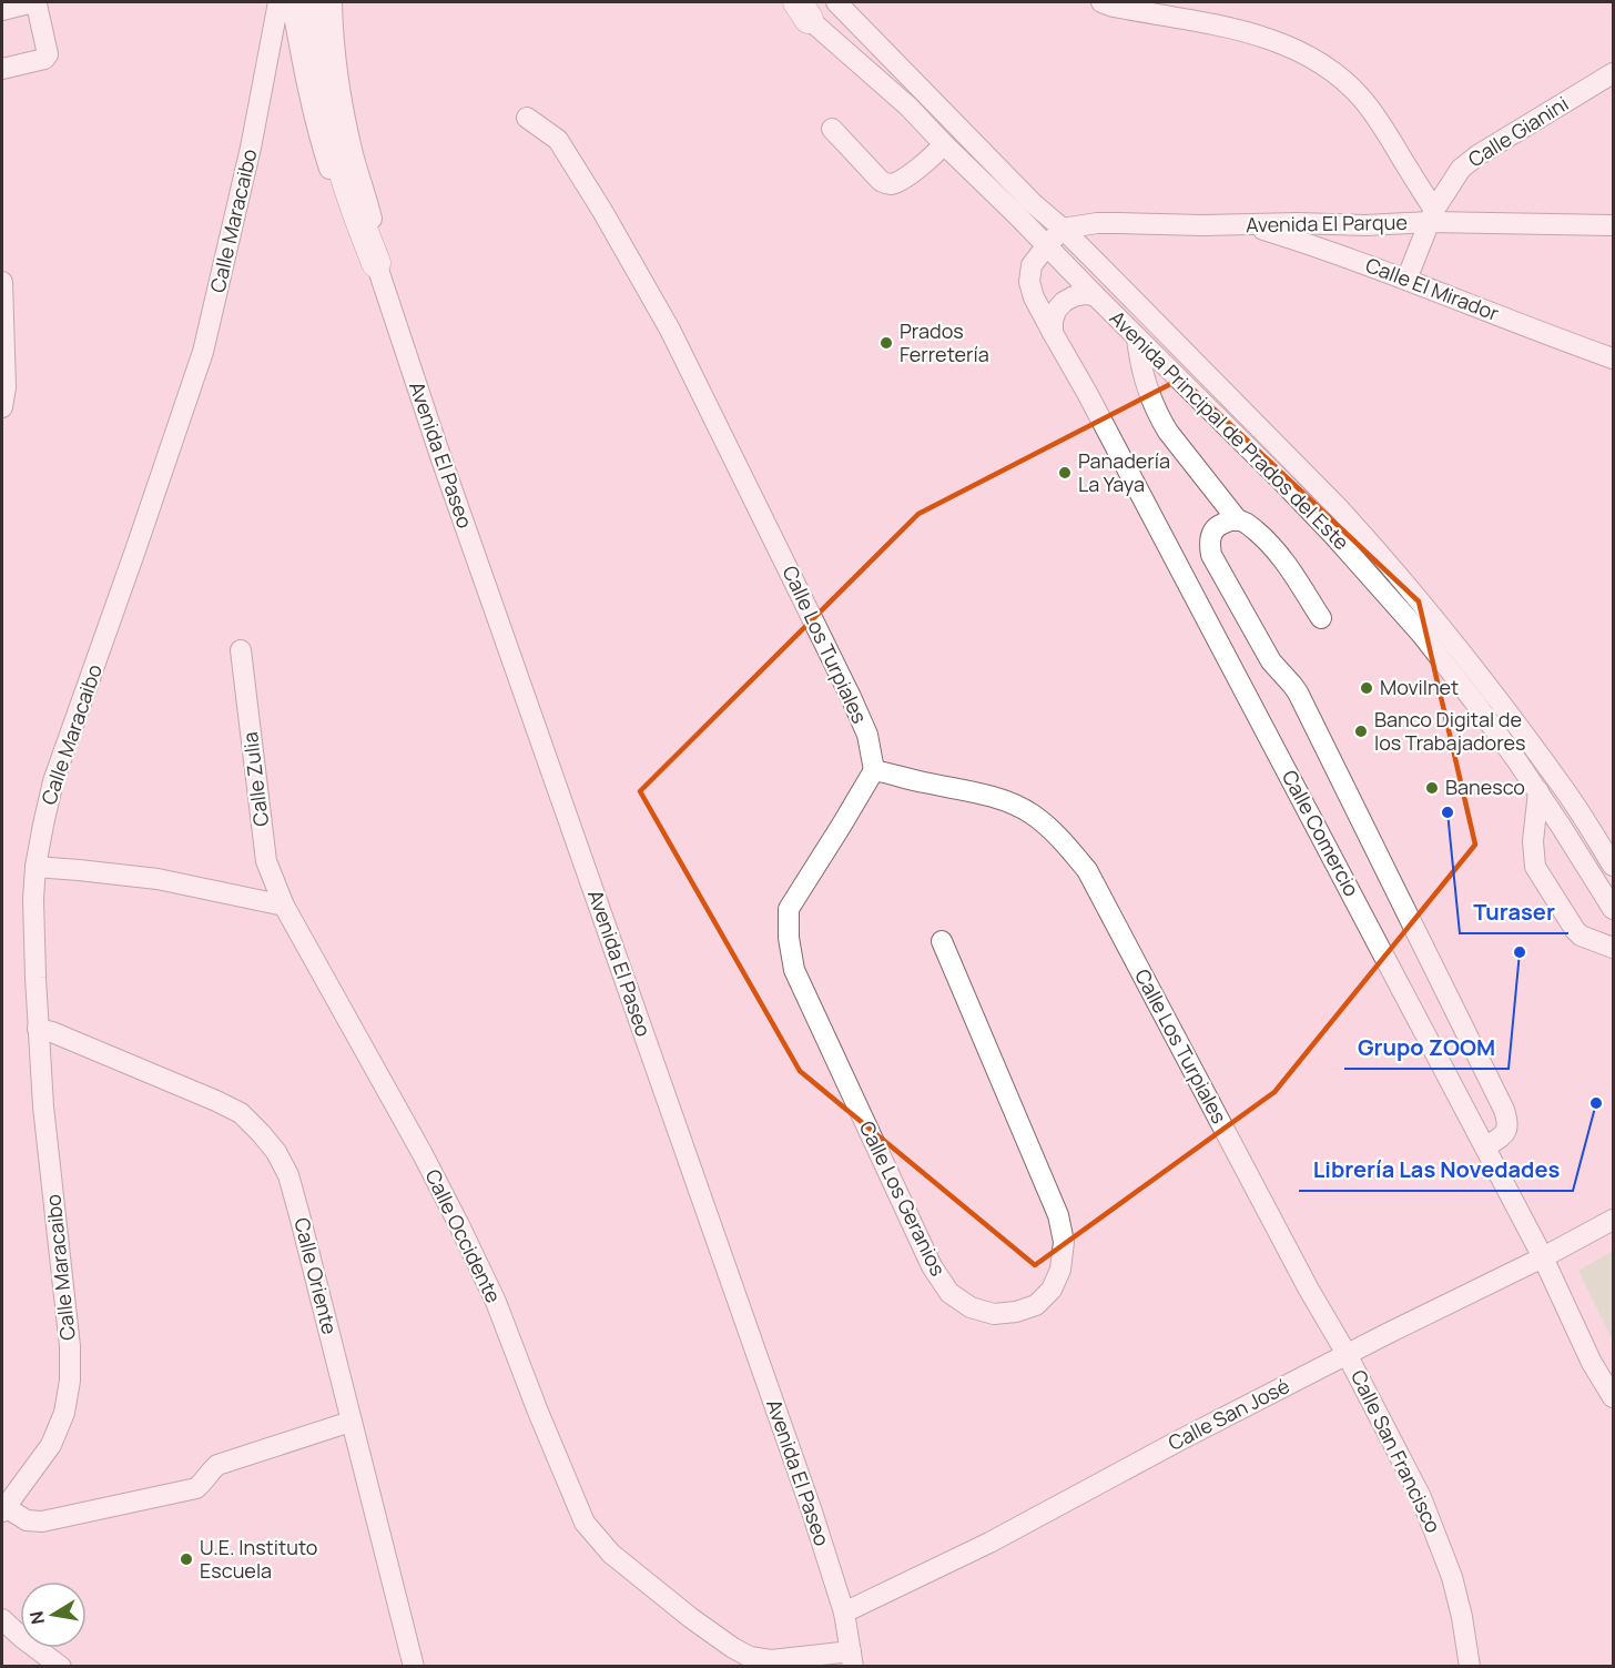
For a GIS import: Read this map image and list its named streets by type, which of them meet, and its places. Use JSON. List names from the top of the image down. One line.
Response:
{"streets":{"street":["Calle Gianini","Calle Maracaibo","Avenida El Parque","Calle El Mirador","Avenida Principal de Prados del Este","Avenida El Paseo","Calle Los Turpiales","Calle Zulia","Calle Comercio","Calle Los Geranios","Calle Occidente","Calle Oriente","Calle San José","Calle San Francisco"]},"crossings":[["Calle Gianini","Avenida El Parque"],["Calle Gianini","Calle El Mirador"],["Calle Maracaibo","Calle Oriente"],["Avenida El Parque","Calle El Mirador"],["Avenida El Parque","Avenida Principal de Prados del Este"],["Avenida Principal de Prados del Este","Calle Comercio"],["Avenida El Paseo","Calle Occidente"],["Avenida El Paseo","Calle San José"],["Calle Los Turpiales","Calle Los Geranios"],["Calle Los Turpiales","Calle San José"],["Calle Los Turpiales","Calle San Francisco"],["Calle Zulia","Calle Occidente"],["Calle Comercio","Calle San José"],["Calle San José","Calle San Francisco"]],"places":["Prados Ferretería","Panadería La Yaya","Movilnet","Banco Digital de los Trabajadores","Banesco","Turaser","Grupo ZOOM","Librería Las Novedades","U.E. Instituto Escuela"],"north":"left"}
